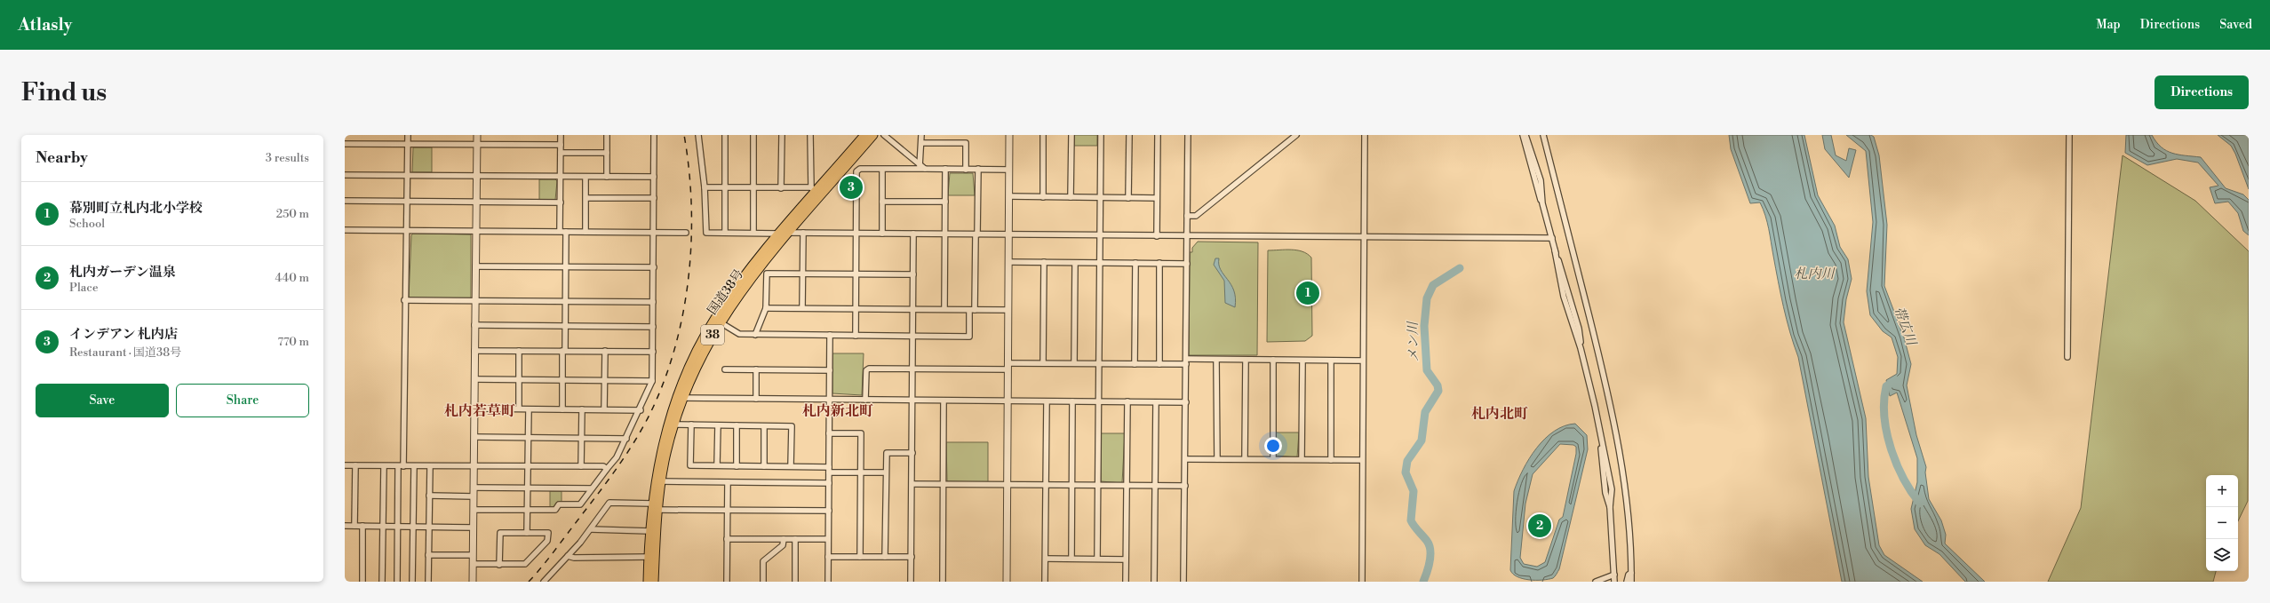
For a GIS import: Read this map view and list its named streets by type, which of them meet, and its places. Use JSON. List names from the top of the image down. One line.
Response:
{"streets":{"highway":["国道38号","38"]},"districts":["札内若草町","札内新北町","札内北町"],"water":["札内川","帯広川","メン川"],"page":{"header":"Atlasly","nav":["Map","Directions","Saved"],"buttons":["Directions",["Save","Share"]],"title":"Find us","heading":["Nearby","3 results"],"pins":["3","1","2"],"list":[{"mark":"1","name":"幕別町立札内北小学校","note":"School","value":"250 m"},{"mark":"2","name":"札内ガーデン温泉","note":"Place","value":"440 m"},{"mark":"3","name":"インデアン 札内店","note":"Restaurant · 国道38号","value":"770 m"}],"map_buttons":["+","−"]}}
